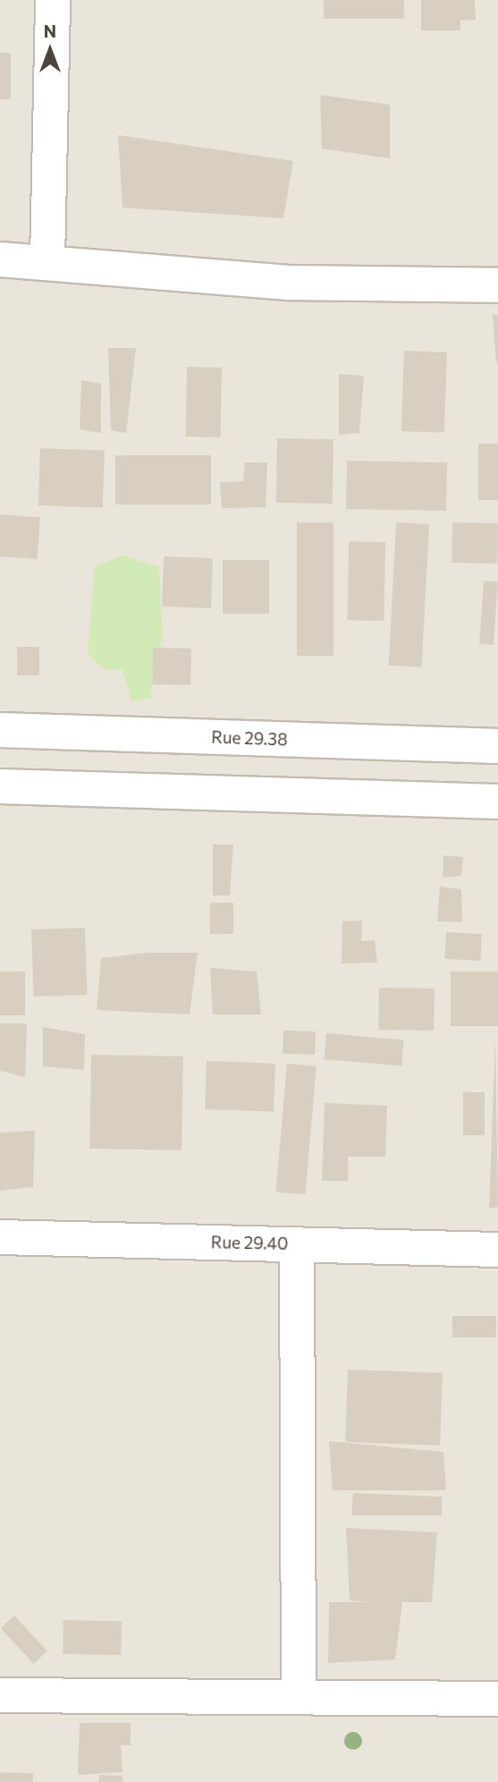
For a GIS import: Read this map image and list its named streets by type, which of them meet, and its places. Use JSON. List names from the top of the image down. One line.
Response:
{"streets":{"street":["Rue 29.38","Rue 29.40"]},"north":"top"}
